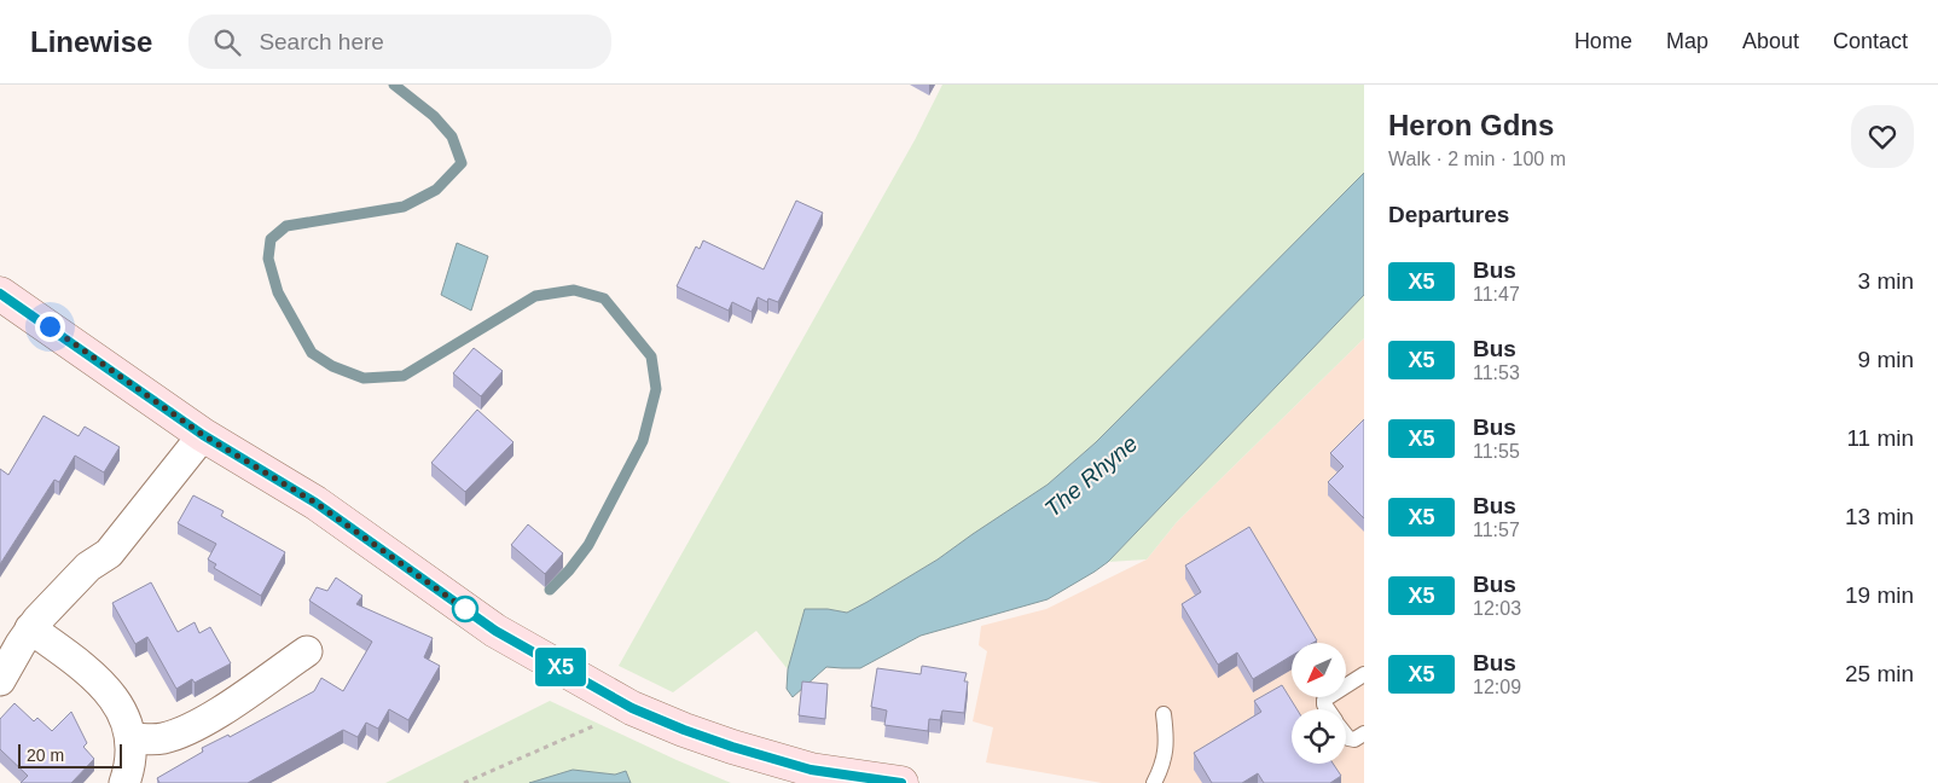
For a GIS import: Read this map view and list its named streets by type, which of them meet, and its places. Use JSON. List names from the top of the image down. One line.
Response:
{"water":["The Rhyne"],"lines":["bus line X5"],"scale_bar":"20 m","north":"bottom left","page":{"header":"Linewise","search":"Search here","nav":["Home","Map","About","Contact"],"on_map":"X5","heading":[["Heron Gdns","Walk · 2 min · 100 m"],"Departures"],"list":[{"mark":"X5","name":"Bus","note":"11:47","value":"3 min"},{"mark":"X5","name":"Bus","note":"11:53","value":"9 min"},{"mark":"X5","name":"Bus","note":"11:55","value":"11 min"},{"mark":"X5","name":"Bus","note":"11:57","value":"13 min"},{"mark":"X5","name":"Bus","note":"12:03","value":"19 min"},{"mark":"X5","name":"Bus","note":"12:09","value":"25 min"}],"scale":"20 m"}}
